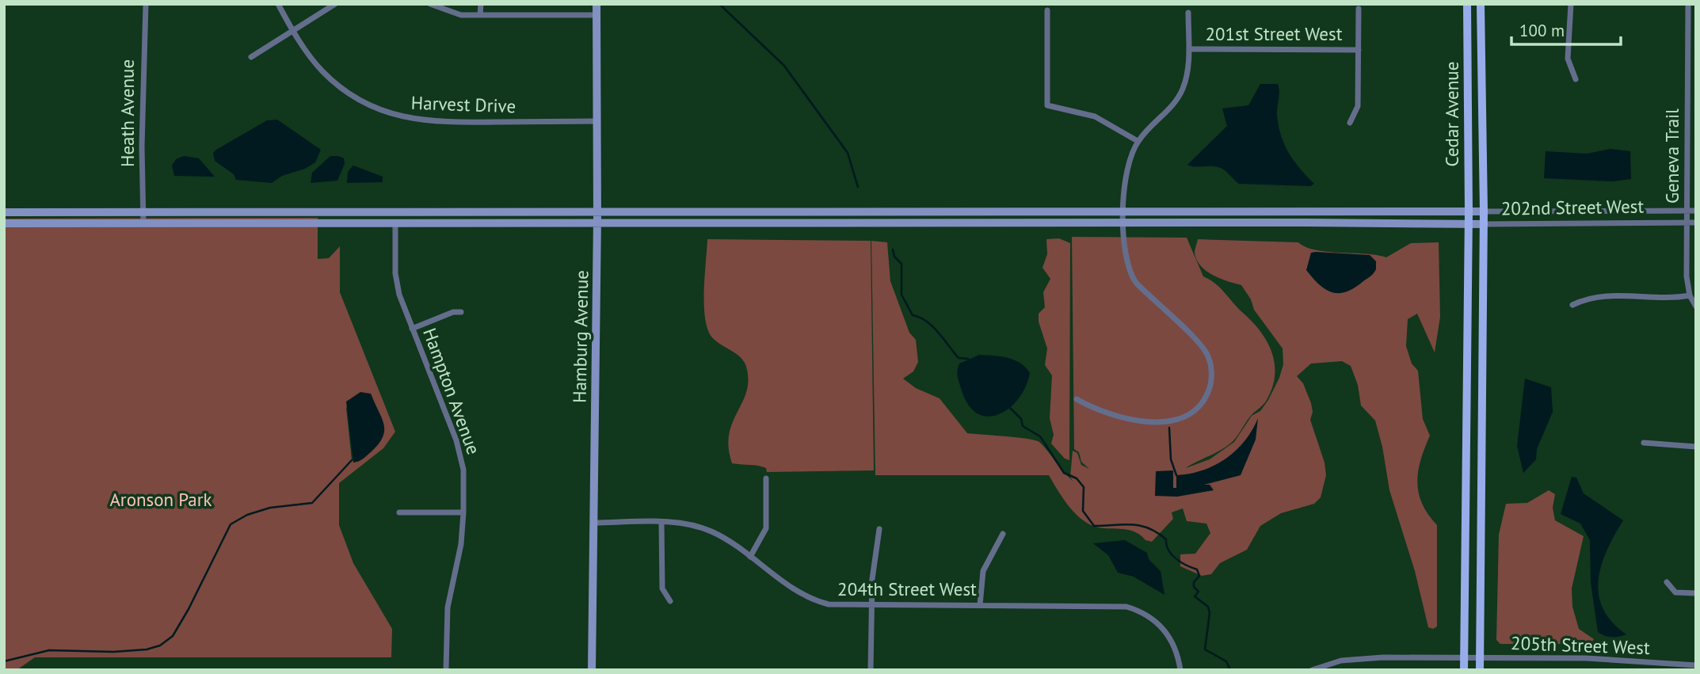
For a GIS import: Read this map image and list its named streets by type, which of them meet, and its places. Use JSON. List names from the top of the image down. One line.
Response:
{"streets":{"main road":["Cedar Avenue","Hamburg Avenue"],"street":["201st Street West","Harvest Drive","Heath Avenue","Geneva Trail","202nd Street West","Hampton Avenue","204th Street West","205th Street West"]},"crossings":[["Harvest Drive","Hamburg Avenue"],["Cedar Avenue","202nd Street West"],["Cedar Avenue","205th Street West"],["Geneva Trail","202nd Street West"],["Hamburg Avenue","204th Street West"]],"parks":["Aronson Park"],"scale_bar":"100 m"}
